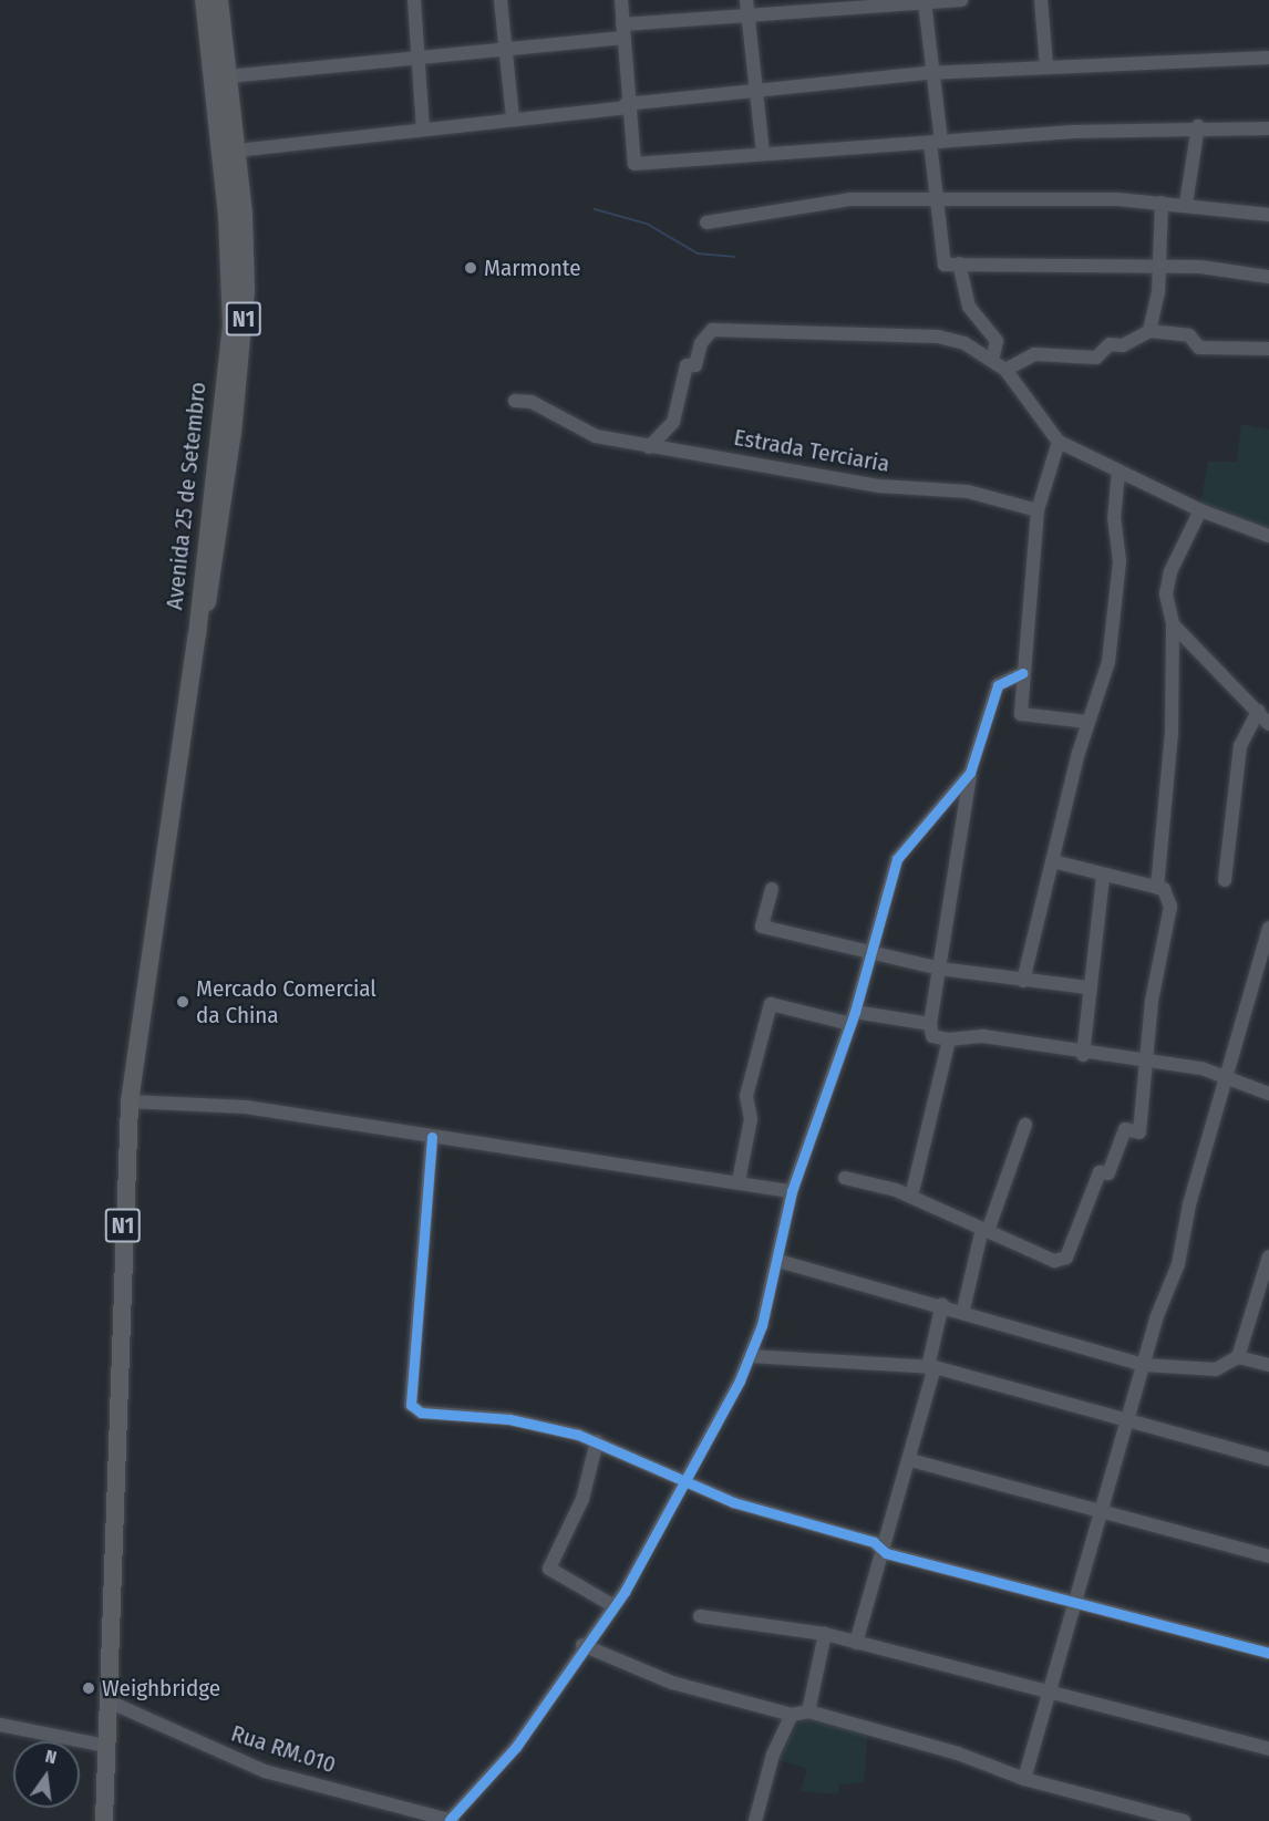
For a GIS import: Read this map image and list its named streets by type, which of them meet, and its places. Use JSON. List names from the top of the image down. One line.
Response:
{"streets":{"highway":["N1","Avenida 25 de Setembro"],"street":["Estrada Terciaria","Rua RM.010"]},"crossings":[["N1","Avenida 25 de Setembro"],["N1","Rua RM.010"]],"places":["Marmonte","Mercado Comercial da China","Weighbridge"],"north":"top"}
